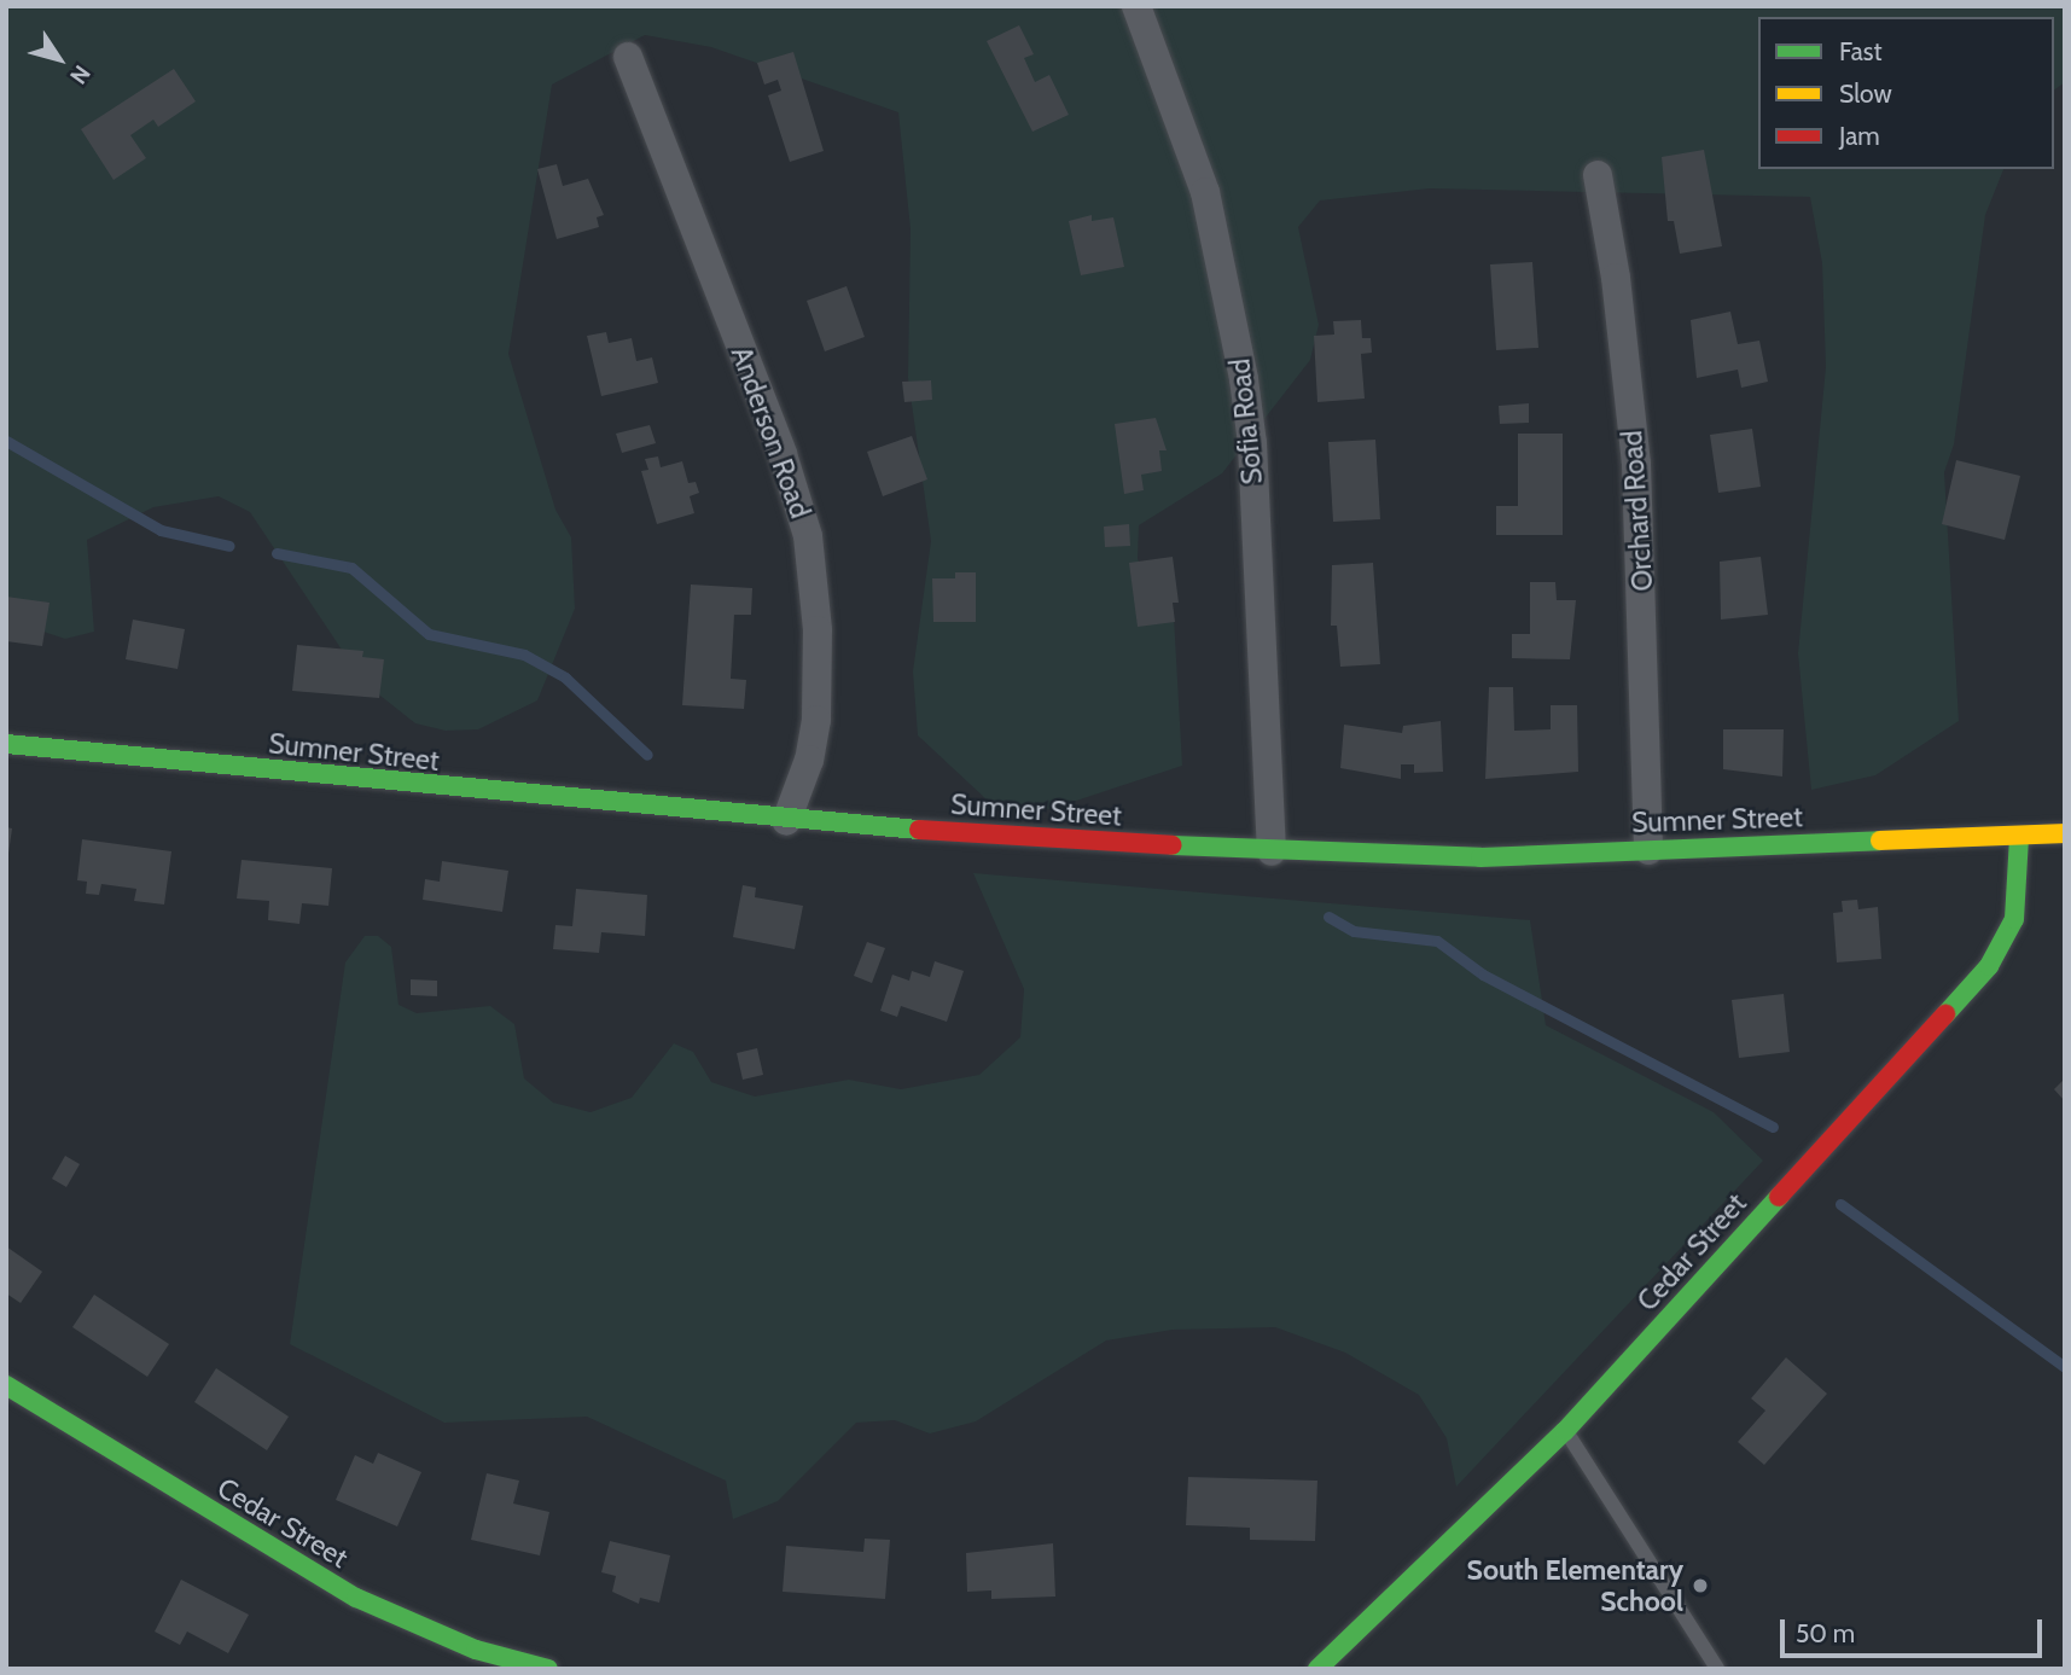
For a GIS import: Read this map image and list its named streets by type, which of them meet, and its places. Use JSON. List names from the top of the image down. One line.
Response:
{"streets":{"main road":["Sumner Street","Cedar Street"],"street":["Sofia Road","Anderson Road","Orchard Road"]},"crossings":[["Sofia Road","Sumner Street"],["Anderson Road","Sumner Street"],["Orchard Road","Sumner Street"],["Sumner Street","Cedar Street"]],"places":["South Elementary School"],"legend":["Fast","Slow","Jam"],"scale_bar":"50 m","north":"bottom right"}
